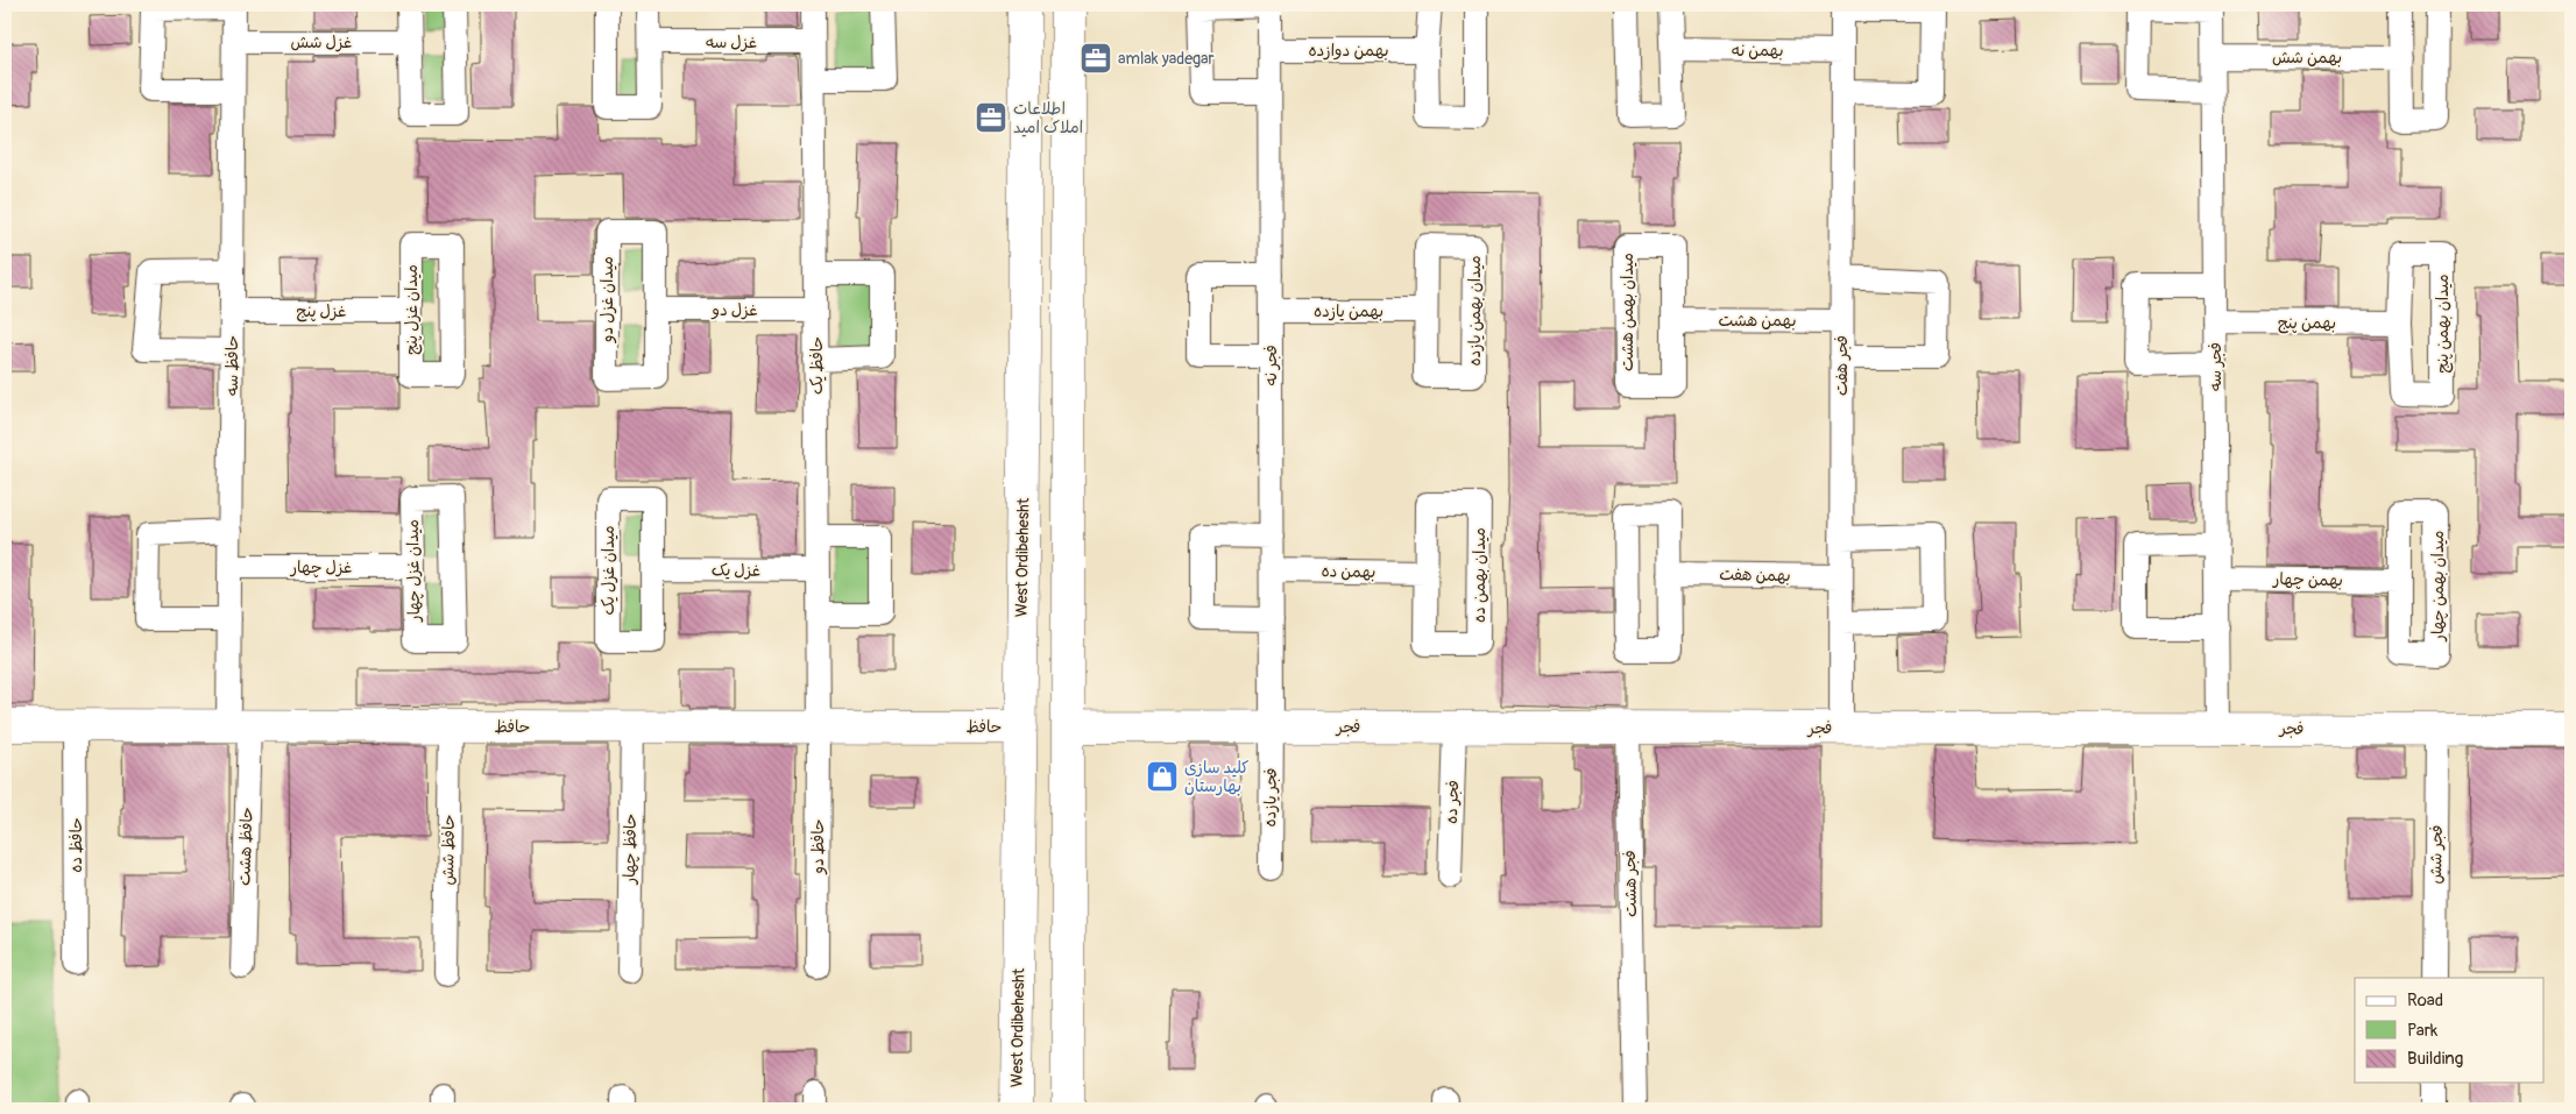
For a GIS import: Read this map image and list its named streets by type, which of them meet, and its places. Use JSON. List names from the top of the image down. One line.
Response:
{"streets":{"street":["غزل شش","غزل سه","بهمن دوازده","بهمن نه","بهمن شش","میدان غزل دو","میدان غزل پنج","غزل دو","غزل پنج","بهمن یازده","میدان بهمن یازده","میدان بهمن هشت","بهمن هشت","بهمن پنج","میدان بهمن پنج","حافظ سه","حافظ یک","فجر نه","فجر هفت","فجر سه","West Ordibehesht","غزل چهار","میدان غزل چهار","میدان غزل یک","غزل یک","بهمن ده","میدان بهمن ده","بهمن هفت","بهمن چهار","میدان بهمن چهار","حافظ","فجر","فجر یازده","فجر ده","حافظ ده","حافظ هشت","حافظ دو","حافظ چهار","حافظ شش","فجر شش","فجر هشت"]},"crossings":[["غزل شش","حافظ سه"],["غزل سه","حافظ یک"],["بهمن دوازده","فجر نه"],["بهمن نه","فجر هفت"],["بهمن شش","فجر سه"],["میدان غزل دو","غزل دو"],["میدان غزل پنج","غزل پنج"],["غزل دو","حافظ یک"],["غزل پنج","حافظ سه"],["بهمن یازده","میدان بهمن یازده"],["بهمن یازده","فجر نه"],["میدان بهمن هشت","بهمن هشت"],["بهمن هشت","فجر هفت"],["بهمن پنج","میدان بهمن پنج"],["بهمن پنج","فجر سه"],["حافظ سه","غزل چهار"],["حافظ سه","حافظ"],["حافظ سه","حافظ هشت"],["حافظ یک","غزل یک"],["حافظ یک","حافظ"],["حافظ یک","حافظ دو"],["فجر نه","بهمن ده"],["فجر نه","فجر"],["فجر نه","فجر یازده"],["فجر هفت","بهمن هفت"],["فجر هفت","فجر"],["فجر سه","بهمن چهار"],["فجر سه","فجر"],["West Ordibehesht","حافظ"],["غزل چهار","میدان غزل چهار"],["میدان غزل یک","غزل یک"],["بهمن ده","میدان بهمن ده"],["بهمن چهار","میدان بهمن چهار"],["حافظ","حافظ ده"],["حافظ","حافظ هشت"],["حافظ","حافظ دو"],["حافظ","حافظ چهار"],["حافظ","حافظ شش"],["فجر","فجر یازده"],["فجر","فجر ده"],["فجر","فجر شش"],["فجر","فجر هشت"]],"places":{"office":["amlak yadegar","اطلاعات املاک امید"],"shop":["کلید سازی بهارستان"]},"legend":["Road","Park","Building"]}
